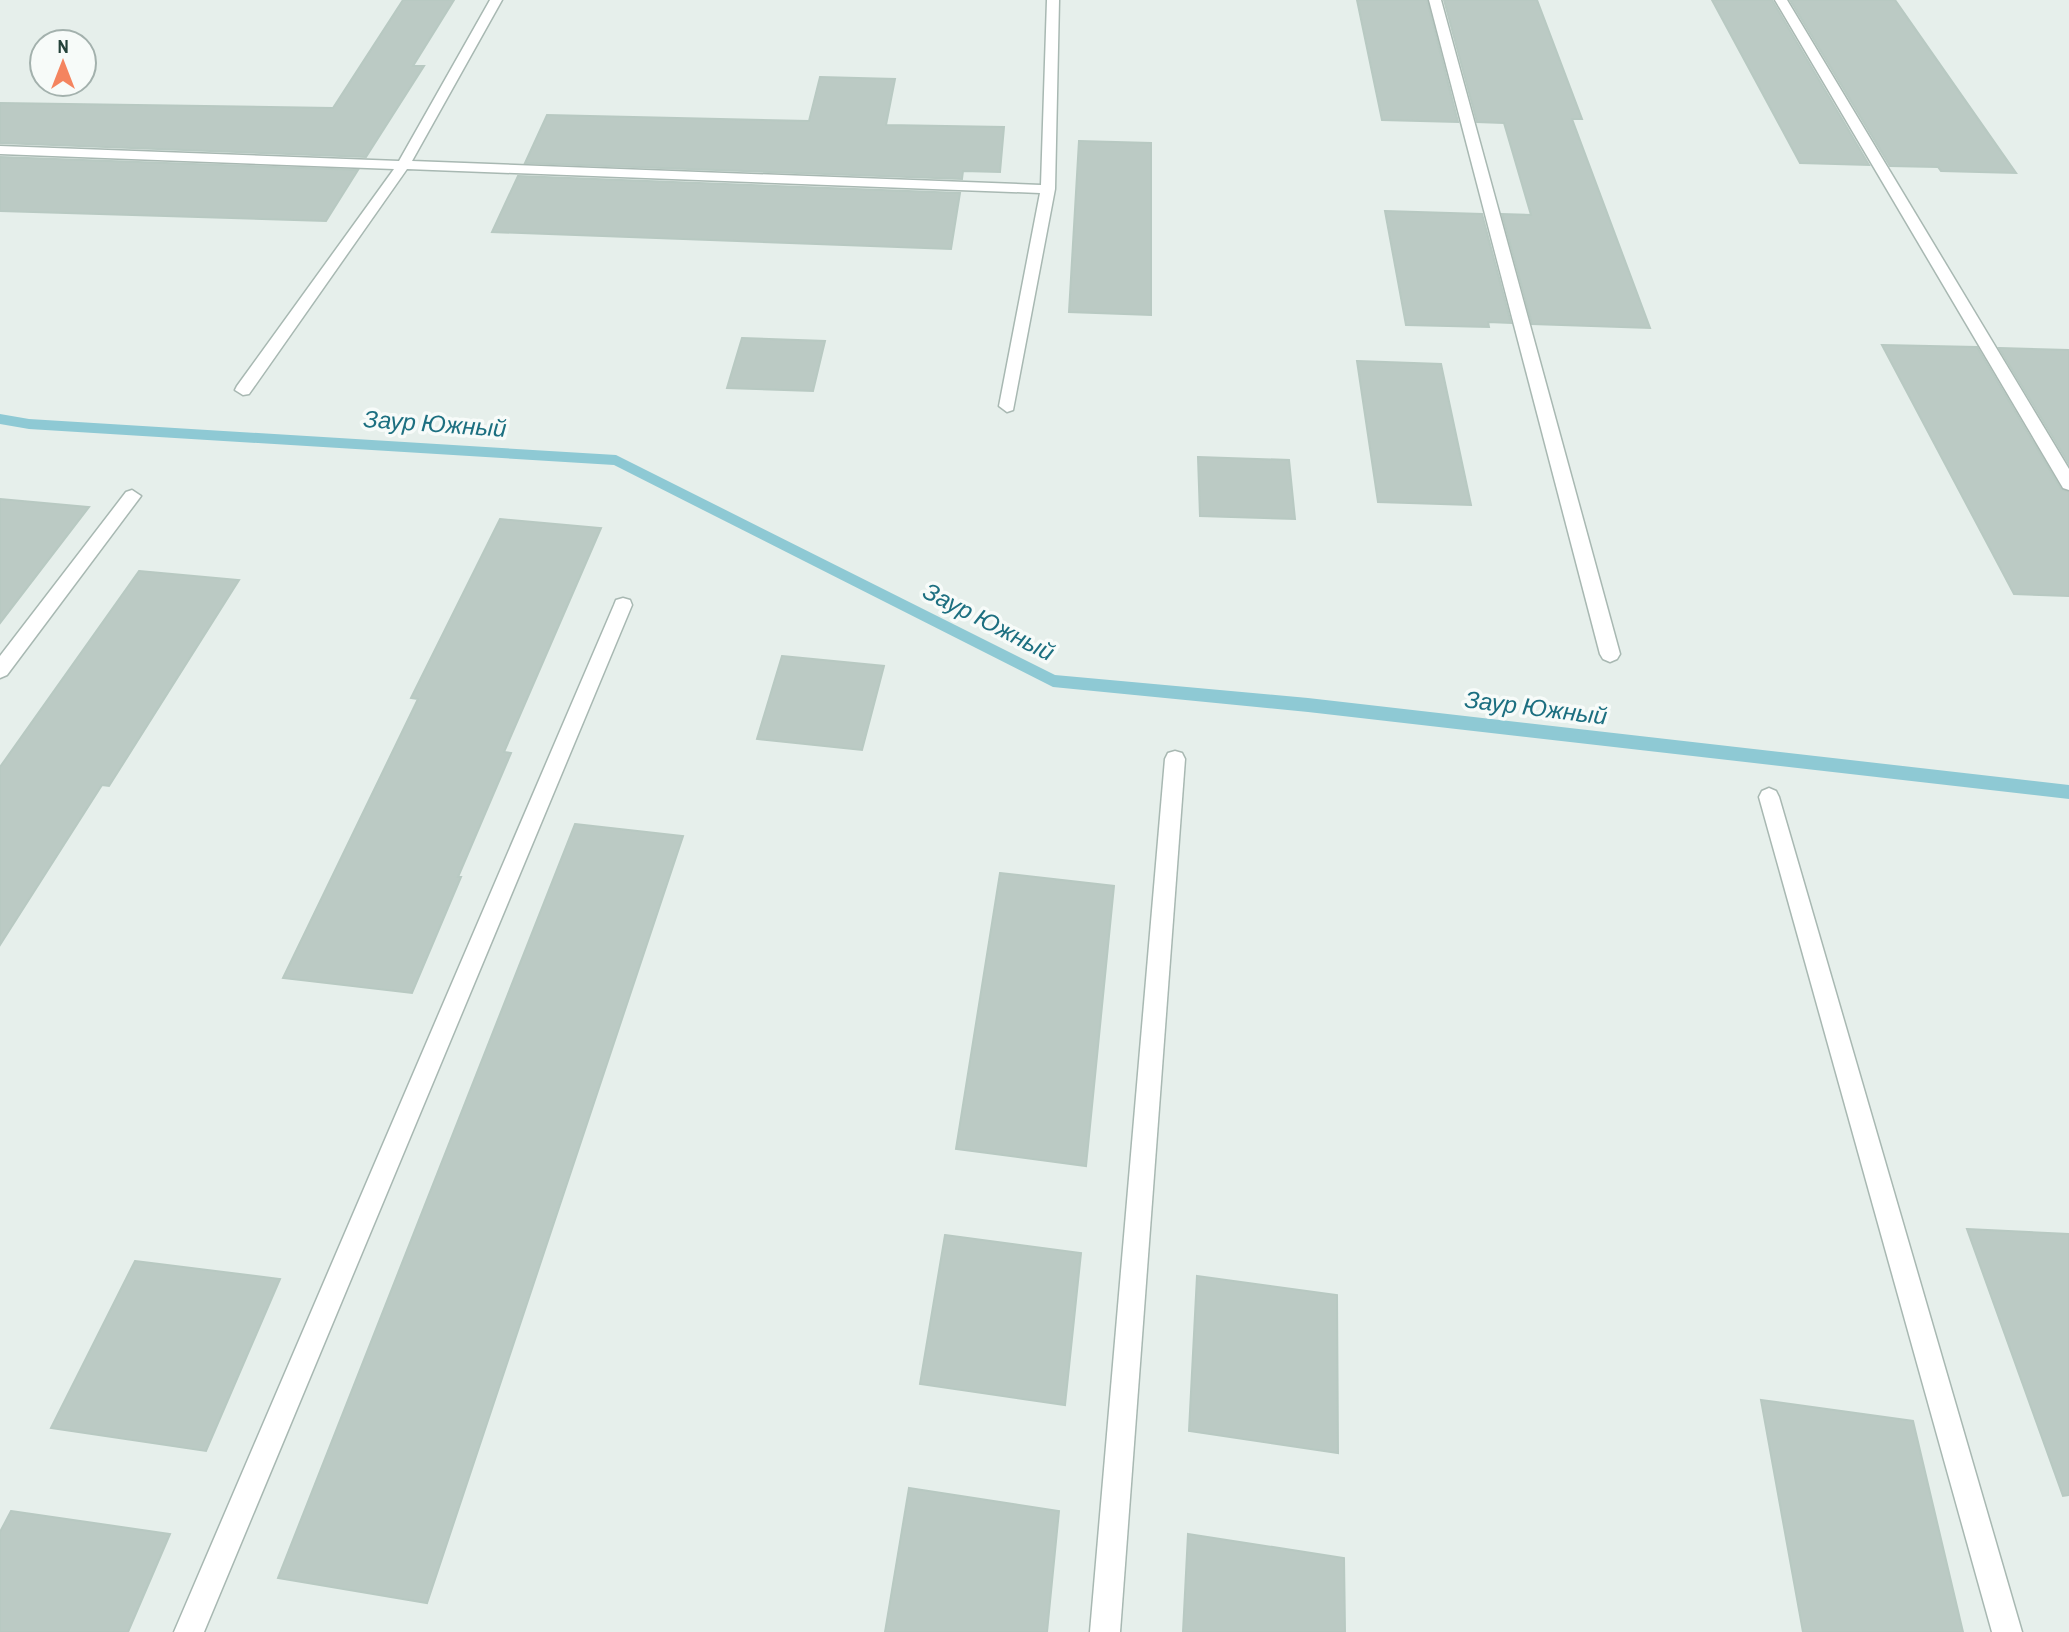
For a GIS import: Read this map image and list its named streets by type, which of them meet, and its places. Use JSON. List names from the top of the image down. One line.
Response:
{"water":["Заур Южный"],"north":"top"}
